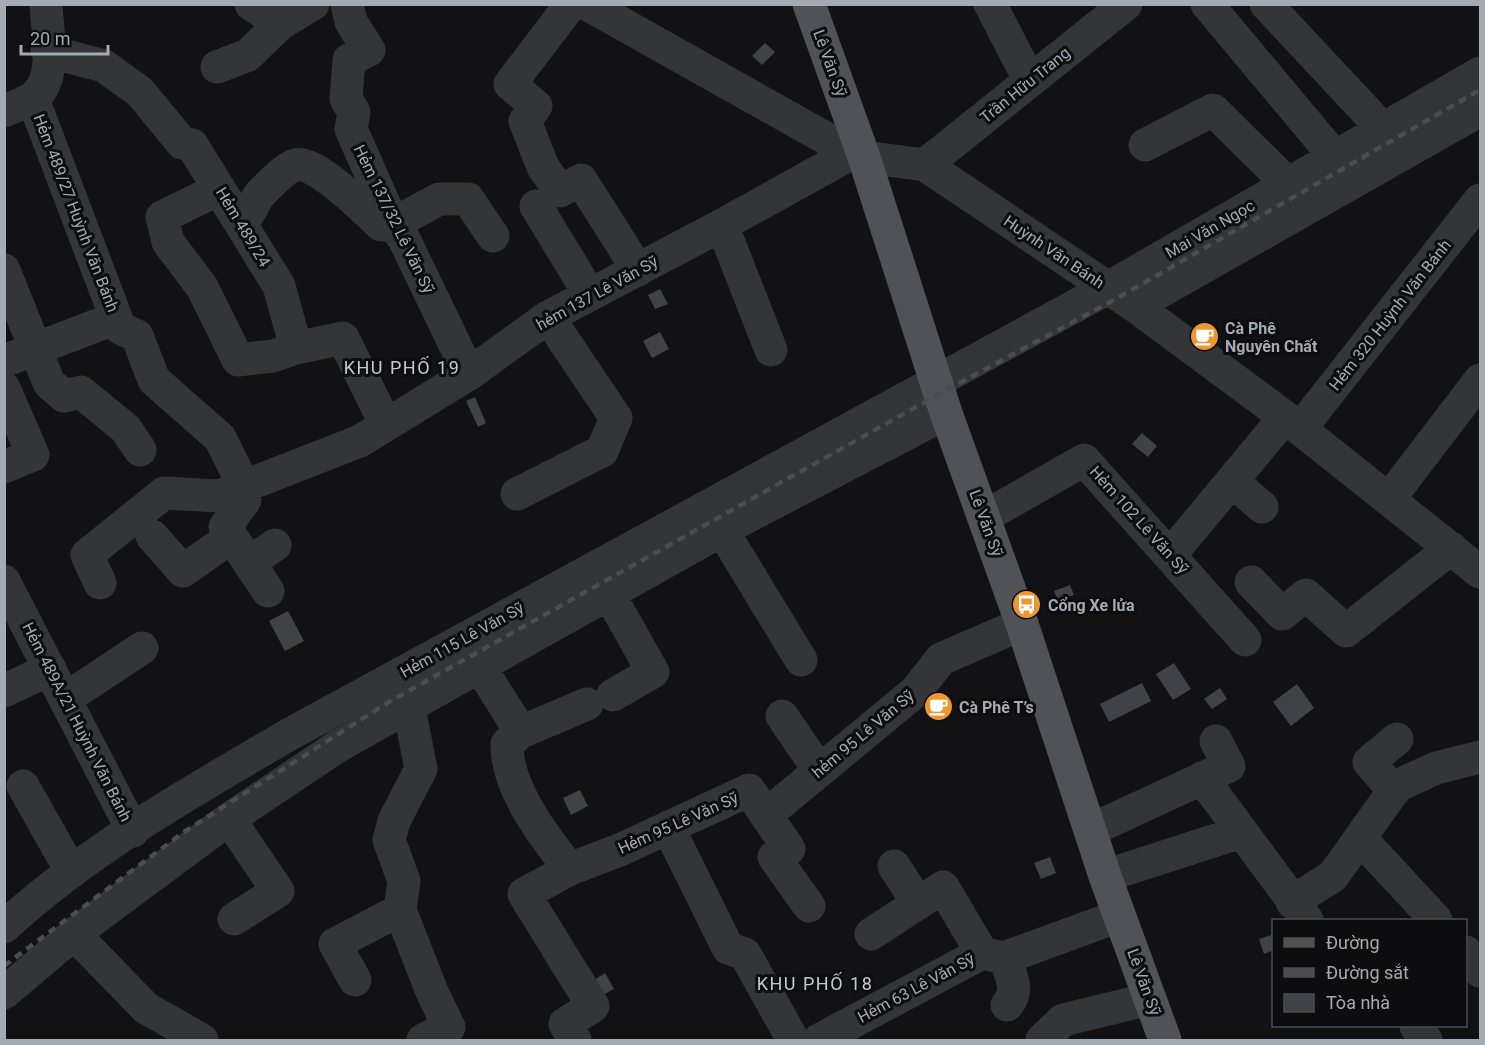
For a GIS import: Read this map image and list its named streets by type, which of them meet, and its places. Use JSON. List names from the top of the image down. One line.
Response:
{"streets":{"main road":["Lê Văn Sỹ"],"street":["Trần Hữu Trang","Hẻm 489/27 Huỳnh Văn Bánh","Hẻm 137/32 Lê Văn Sỹ","Hẻm 489/24","Mai Văn Ngọc","Huỳnh Văn Bánh","hẻm 137 Lê Văn Sỹ","Hẻm 320 Huỳnh Văn Bánh","Hẻm 102 Lê Văn Sỹ","Hẻm 115 Lê Văn Sỹ","Hẻm 489A/21 Huỳnh Văn Bánh","hẻm 95 Lê Văn Sỹ","Hẻm 95 Lê Văn Sỹ","Hẻm 63 Lê Văn Sỹ"]},"crossings":[["Lê Văn Sỹ","Mai Văn Ngọc"],["Lê Văn Sỹ","Huỳnh Văn Bánh"],["Lê Văn Sỹ","hẻm 137 Lê Văn Sỹ"],["Lê Văn Sỹ","Hẻm 102 Lê Văn Sỹ"],["Lê Văn Sỹ","Hẻm 115 Lê Văn Sỹ"],["Lê Văn Sỹ","hẻm 95 Lê Văn Sỹ"],["Lê Văn Sỹ","Hẻm 63 Lê Văn Sỹ"],["Trần Hữu Trang","Huỳnh Văn Bánh"],["Hẻm 137/32 Lê Văn Sỹ","hẻm 137 Lê Văn Sỹ"],["Mai Văn Ngọc","Huỳnh Văn Bánh"],["Mai Văn Ngọc","Hẻm 115 Lê Văn Sỹ"],["Huỳnh Văn Bánh","hẻm 137 Lê Văn Sỹ"],["Huỳnh Văn Bánh","Hẻm 320 Huỳnh Văn Bánh"],["Hẻm 320 Huỳnh Văn Bánh","Hẻm 102 Lê Văn Sỹ"],["Hẻm 115 Lê Văn Sỹ","Hẻm 489A/21 Huỳnh Văn Bánh"],["hẻm 95 Lê Văn Sỹ","Hẻm 95 Lê Văn Sỹ"]],"districts":["KHU PHỐ 19","KHU PHỐ 18"],"places":{"cafe":["Cà Phê Nguyên Chất","Cà Phê T’s"],"bus stop":["Cổng Xe lửa"]},"legend":["Đường","Đường sắt","Tòa nhà"],"scale_bar":"20 m"}
